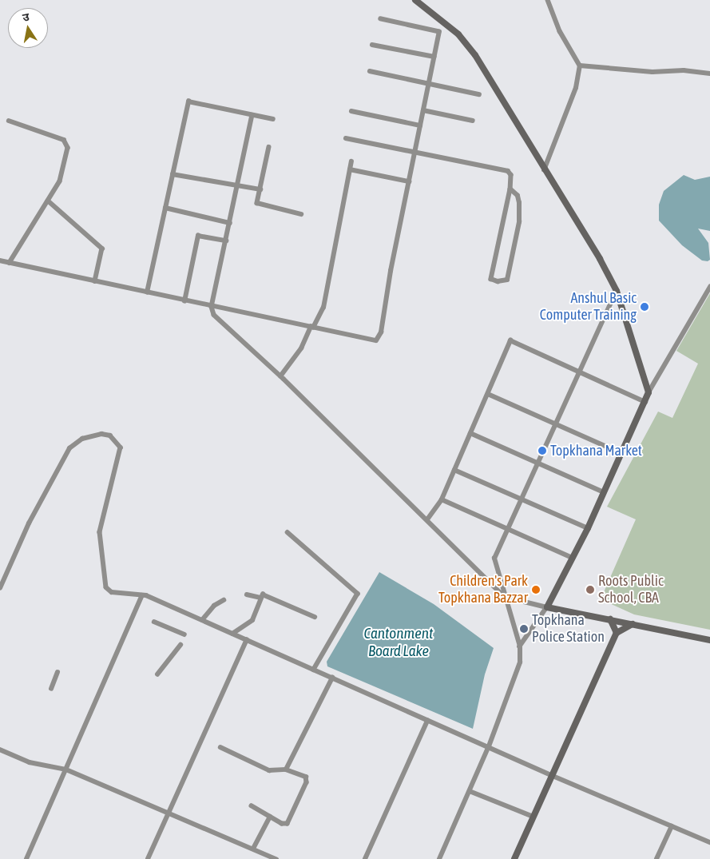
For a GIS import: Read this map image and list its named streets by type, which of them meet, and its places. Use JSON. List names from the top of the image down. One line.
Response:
{"water":["Cantonment Board Lake"],"places":["Anshul Basic Computer Training","Topkhana Market","Children's Park Topkhana Bazzar","Roots Public School, CBA","Topkhana Police Station"],"north":"top"}
